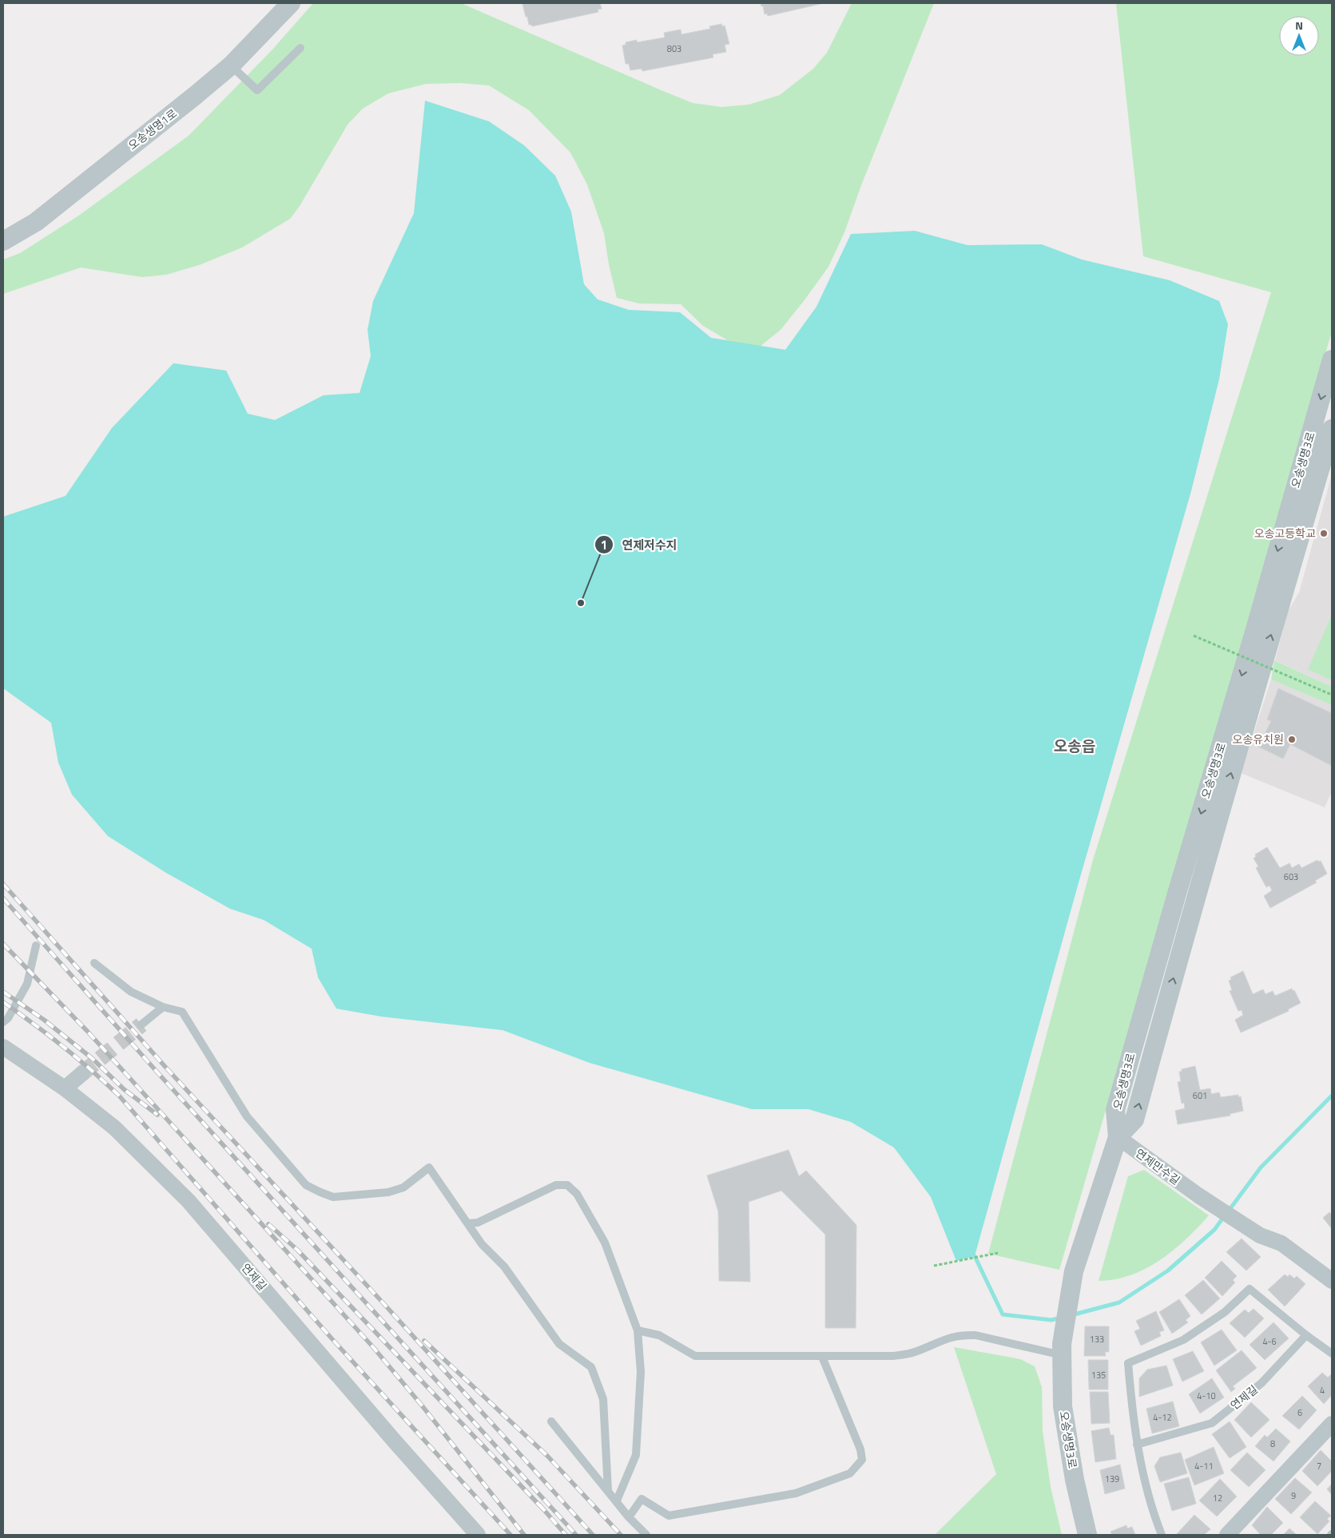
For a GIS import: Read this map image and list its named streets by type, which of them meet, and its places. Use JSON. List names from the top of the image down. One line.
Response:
{"streets":{"street":["오송생명1로","오송생명3로","연제만수길","연제길"]},"crossings":[["오송생명3로","연제만수길"]],"districts":["오송읍"],"places":["오송고등학교","연제저수지","오송유치원"],"house_numbers":["803","603","601","133","4-6","135","4","4-10","6","4-12","8","4-11","7","139","9","12"],"north":"top"}
